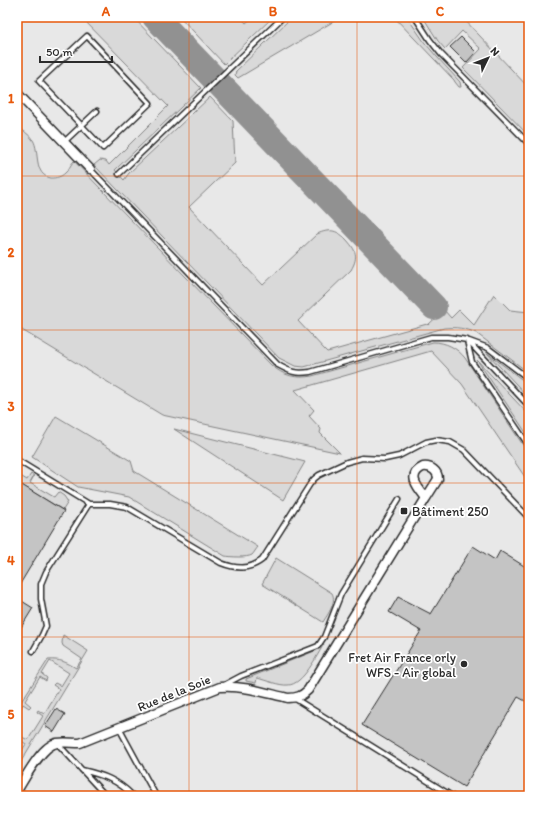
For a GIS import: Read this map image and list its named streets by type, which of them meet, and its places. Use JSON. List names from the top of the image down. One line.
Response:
{"streets":{"street":["Rue de la Soie"]},"places":{"transit":["Bâtiment 250"],"other":["Fret Air France orly WFS - Air global"]},"scale_bar":"50 m","north":"top right","grid":{"columns":["A","B","C"],"rows":["1","2","3","4","5"]}}
